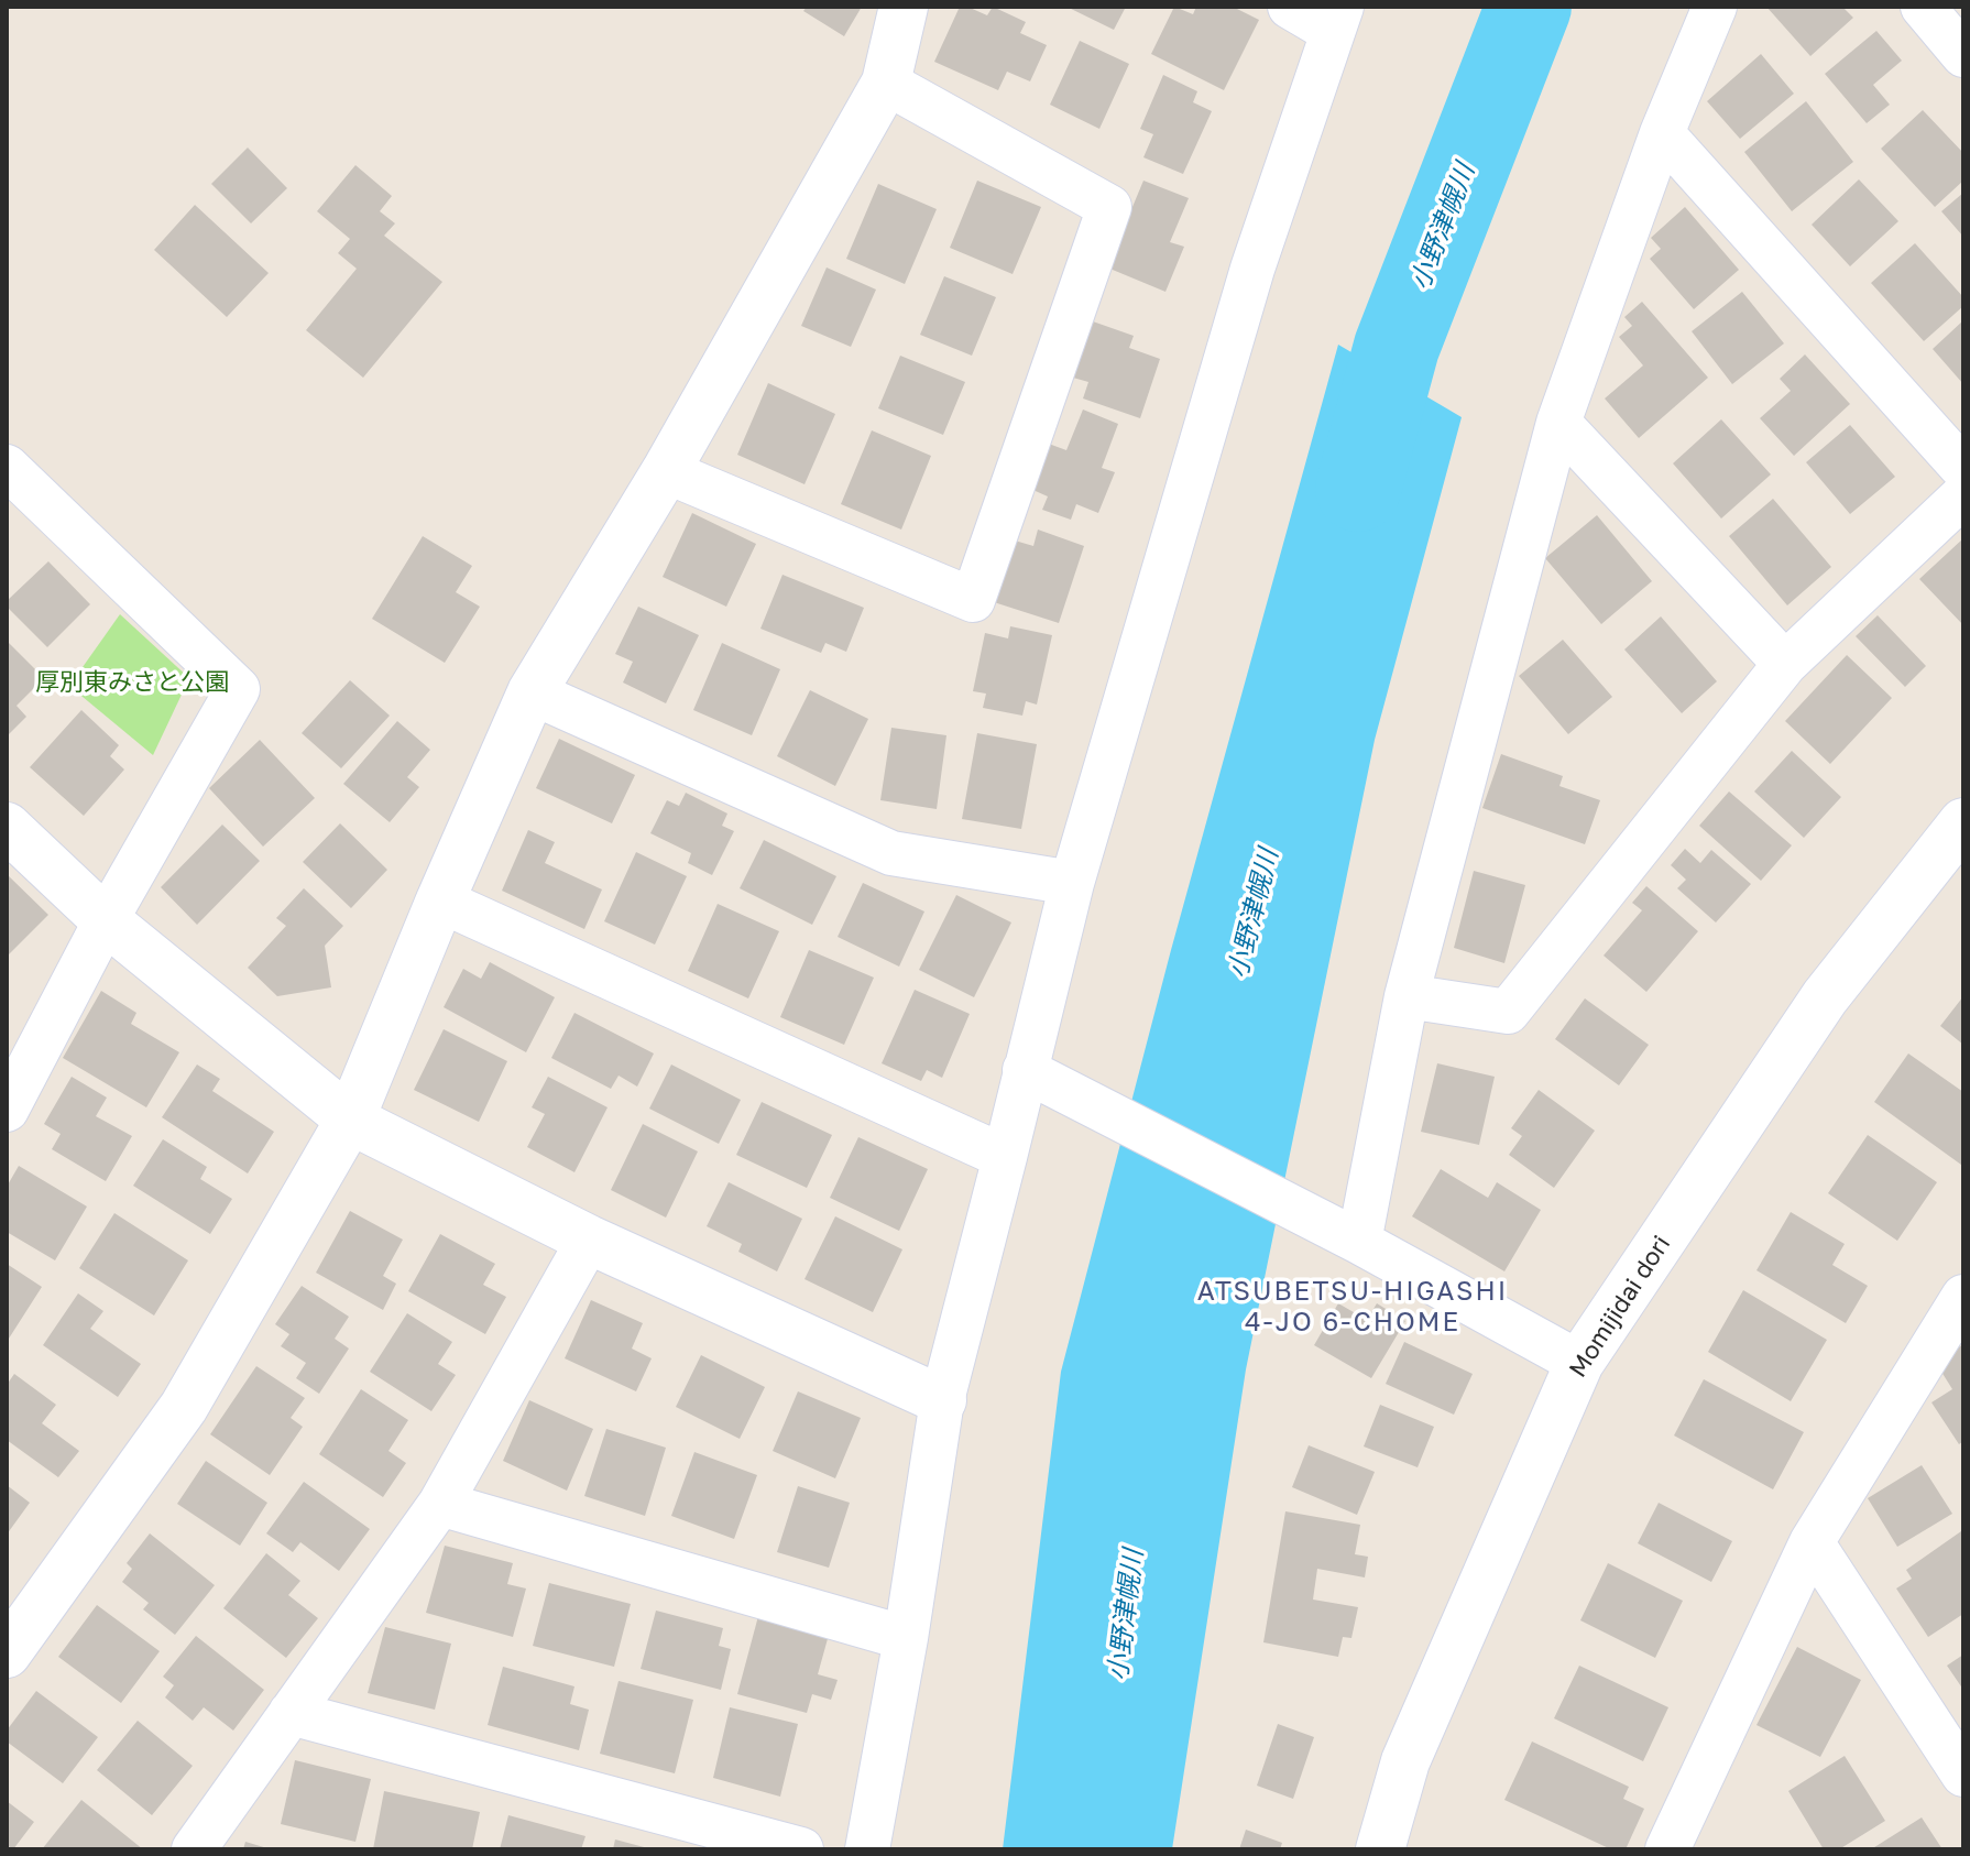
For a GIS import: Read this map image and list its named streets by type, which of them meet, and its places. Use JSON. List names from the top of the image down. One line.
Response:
{"streets":{"street":["Momijidai dori"]},"districts":["ATSUBETSU-HIGASHI 4-JO 6-CHOME"],"water":["小野津幌川"],"parks":["厚別東みさと公園"]}
